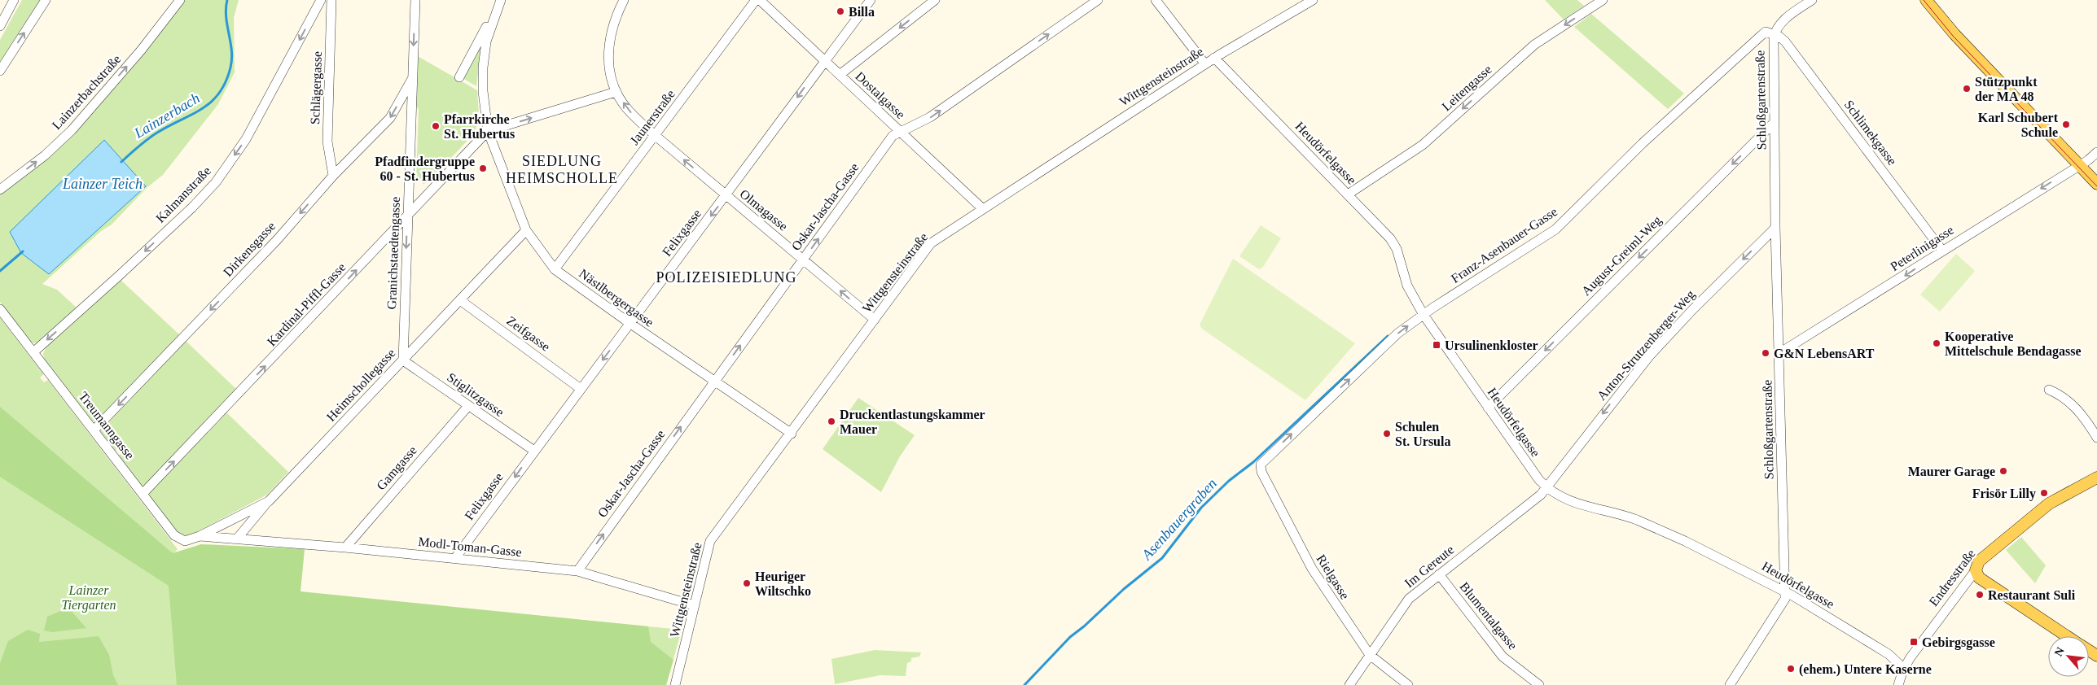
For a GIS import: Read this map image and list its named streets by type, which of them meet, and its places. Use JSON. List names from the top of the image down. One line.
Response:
{"streets":{"main road":["Endresstraße"],"street":["Wittgensteinstraße","Schlägergasse","Leitengasse","Lainzerbachstraße","Dostalgasse","Schloßgartenstraße","Jaunerstraße","Schlimekgasse","Heudörfelgasse","Kalmanstraße","Oskar-Jascha-Gasse","Olmagasse","Felixgasse","Franz-Asenbauer-Gasse","Peterlinigasse","Dirkensgasse","Granichstaedtengasse","August-Greiml-Weg","Nästlbergergasse","Kardinal-Piffl-Gasse","Zeifgasse","Anton-Strutzenberger-Weg","Heimschollegasse","Stiglitzgasse","Treumanngasse","Gamgasse","Modl-Toman-Gasse","Im Gereute","Rielgasse","Blumentalgasse"]},"crossings":[["Wittgensteinstraße","Dostalgasse"],["Wittgensteinstraße","Heudörfelgasse"],["Wittgensteinstraße","Olmagasse"],["Wittgensteinstraße","Nästlbergergasse"],["Wittgensteinstraße","Modl-Toman-Gasse"],["Schlägergasse","Dirkensgasse"],["Leitengasse","Heudörfelgasse"],["Dostalgasse","Oskar-Jascha-Gasse"],["Dostalgasse","Felixgasse"],["Schloßgartenstraße","Schlimekgasse"],["Schloßgartenstraße","Heudörfelgasse"],["Schloßgartenstraße","Franz-Asenbauer-Gasse"],["Schloßgartenstraße","Peterlinigasse"],["Schloßgartenstraße","August-Greiml-Weg"],["Schloßgartenstraße","Anton-Strutzenberger-Weg"],["Jaunerstraße","Olmagasse"],["Jaunerstraße","Nästlbergergasse"],["Schlimekgasse","Franz-Asenbauer-Gasse"],["Schlimekgasse","Peterlinigasse"],["Heudörfelgasse","Franz-Asenbauer-Gasse"],["Heudörfelgasse","August-Greiml-Weg"],["Heudörfelgasse","Anton-Strutzenberger-Weg"],["Heudörfelgasse","Im Gereute"],["Heudörfelgasse","Endresstraße"],["Kalmanstraße","Treumanngasse"],["Oskar-Jascha-Gasse","Olmagasse"],["Oskar-Jascha-Gasse","Nästlbergergasse"],["Oskar-Jascha-Gasse","Modl-Toman-Gasse"],["Olmagasse","Felixgasse"],["Felixgasse","Nästlbergergasse"],["Felixgasse","Zeifgasse"],["Felixgasse","Stiglitzgasse"],["Felixgasse","Modl-Toman-Gasse"],["Franz-Asenbauer-Gasse","Rielgasse"],["Dirkensgasse","Granichstaedtengasse"],["Dirkensgasse","Treumanngasse"],["Granichstaedtengasse","Kardinal-Piffl-Gasse"],["Granichstaedtengasse","Heimschollegasse"],["Granichstaedtengasse","Stiglitzgasse"],["Nästlbergergasse","Kardinal-Piffl-Gasse"],["Nästlbergergasse","Heimschollegasse"],["Kardinal-Piffl-Gasse","Treumanngasse"],["Zeifgasse","Heimschollegasse"],["Anton-Strutzenberger-Weg","Im Gereute"],["Heimschollegasse","Stiglitzgasse"],["Heimschollegasse","Treumanngasse"],["Heimschollegasse","Modl-Toman-Gasse"],["Stiglitzgasse","Gamgasse"],["Treumanngasse","Modl-Toman-Gasse"],["Gamgasse","Modl-Toman-Gasse"],["Im Gereute","Rielgasse"],["Im Gereute","Blumentalgasse"]],"one_way":["Leitengasse","Lainzerbachstraße","Kalmanstraße","Oskar-Jascha-Gasse","Olmagasse","Felixgasse","Peterlinigasse","Dirkensgasse","Granichstaedtengasse","August-Greiml-Weg","Kardinal-Piffl-Gasse","Anton-Strutzenberger-Weg"],"districts":["SIEDLUNG HEIMSCHOLLE","POLIZEISIEDLUNG"],"water":["Lainzerbach","Lainzer Teich","Asenbauergraben"],"parks":["Lainzer Tiergarten"],"places":{"other":["Billa","Stützpunkt der MA 48","Karl Schubert Schule","Pfarrkirche St. Hubertus","Pfadfindergruppe 60 - St. Hubertus","Kooperative Mittelschule Bendagasse","G&N LebensART","Druckentlastungskammer Mauer","Schulen St. Ursula","Maurer Garage","Frisör Lilly","Heuriger Wiltschko","Restaurant Suli","(ehem.) Untere Kaserne"],"transit":["Ursulinenkloster","Gebirgsgasse"]},"north":"top left"}
